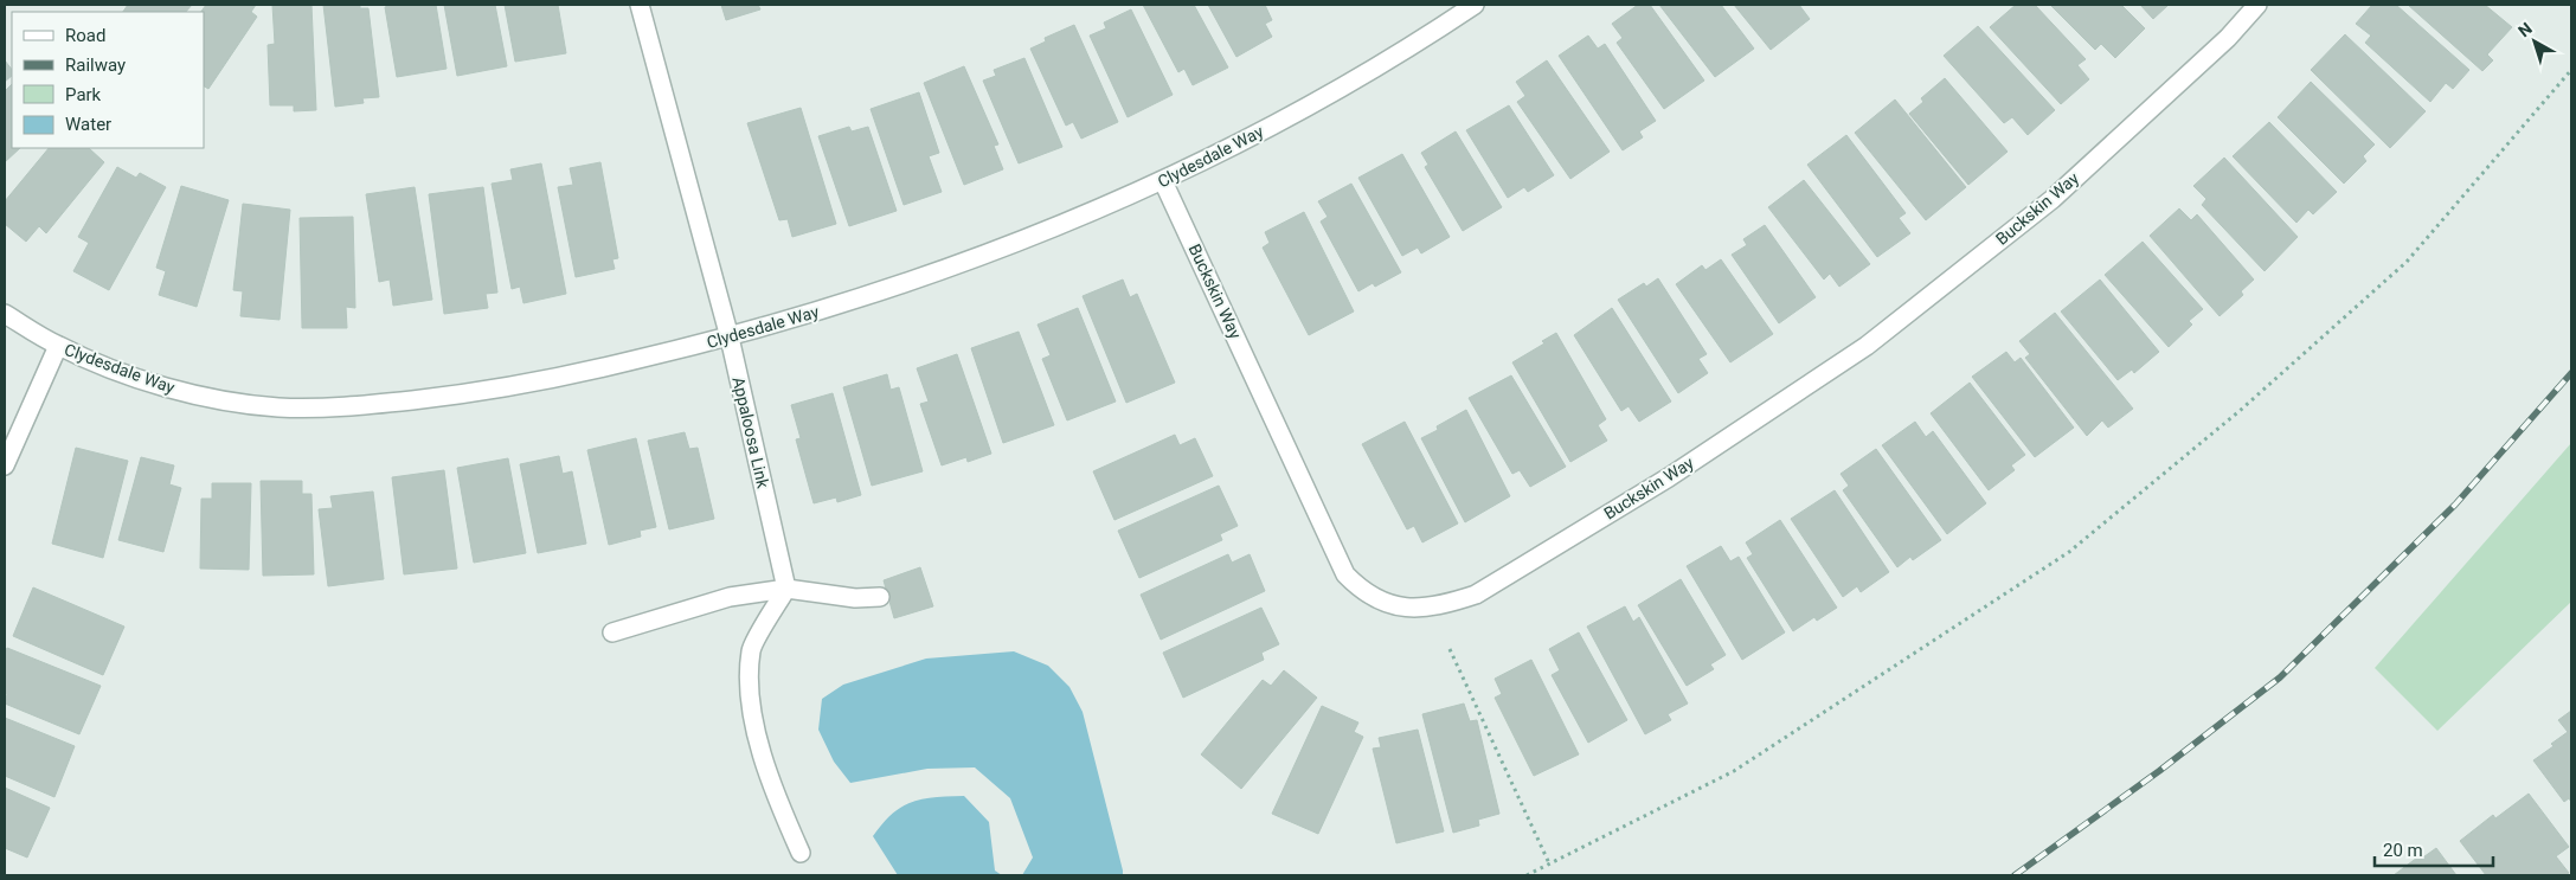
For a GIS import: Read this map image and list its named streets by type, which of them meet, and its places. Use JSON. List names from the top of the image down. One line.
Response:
{"streets":{"street":["Clydesdale Way","Buckskin Way","Appaloosa Link"]},"crossings":[["Clydesdale Way","Buckskin Way"],["Clydesdale Way","Appaloosa Link"]],"legend":["Road","Railway","Park","Water"],"scale_bar":"20 m","north":"top left"}
